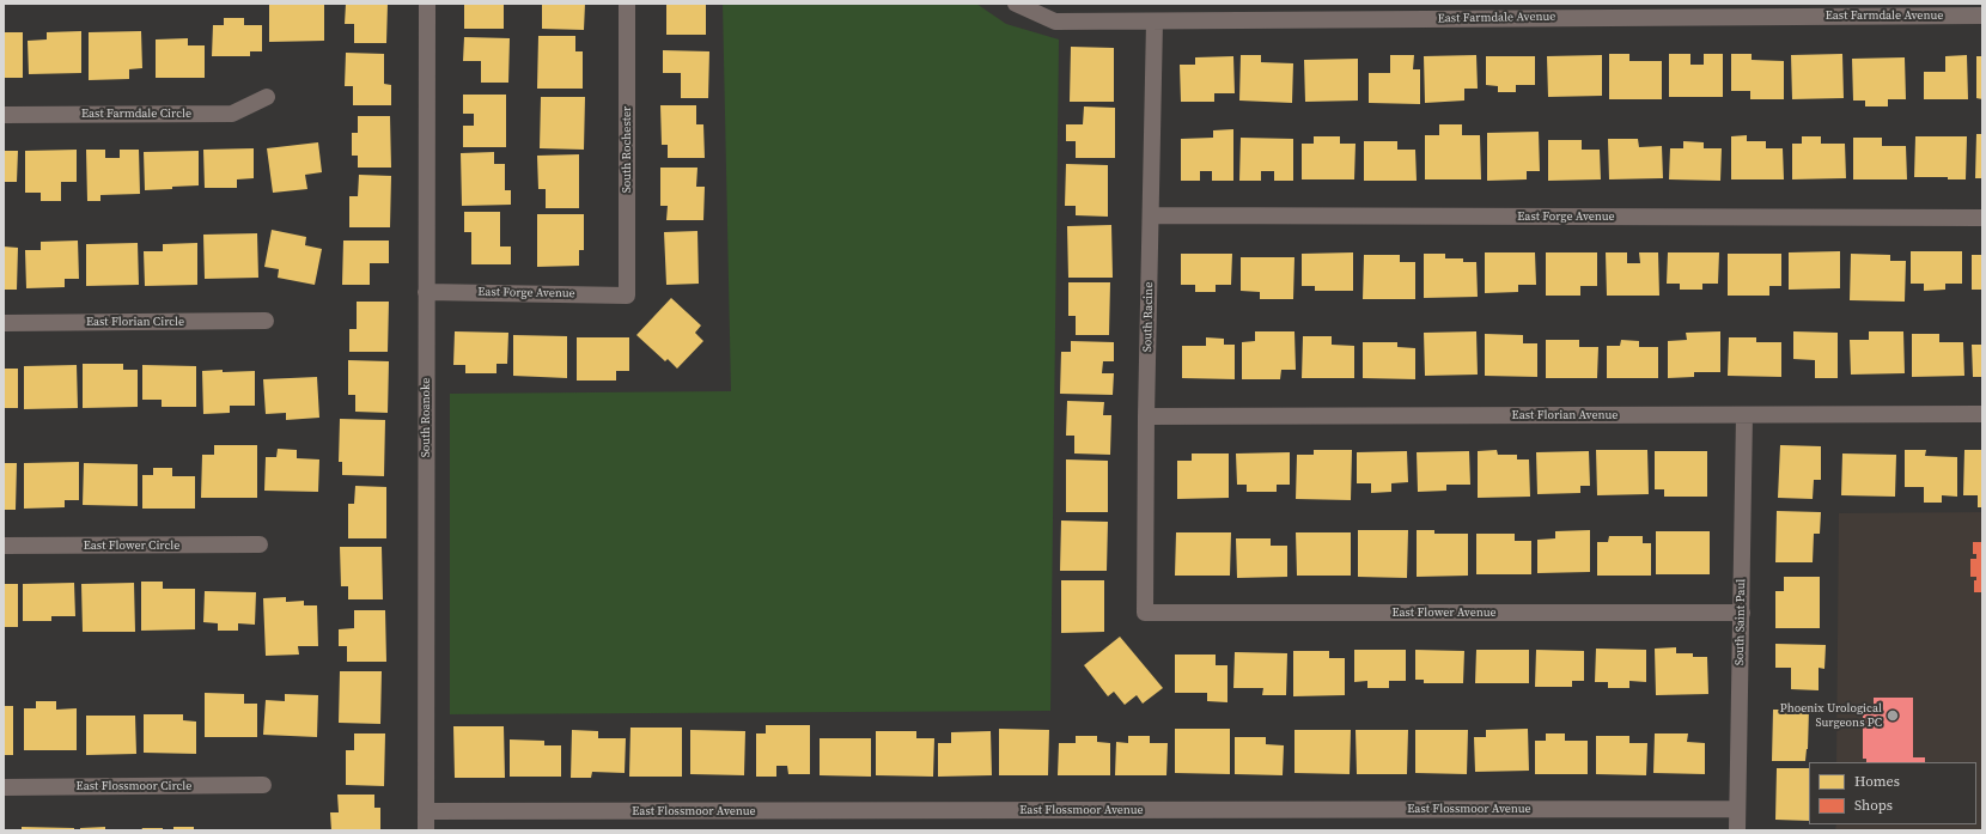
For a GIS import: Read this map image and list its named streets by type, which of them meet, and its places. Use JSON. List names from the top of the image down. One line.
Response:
{"streets":{"street":["East Farmdale Avenue","East Farmdale Circle","South Rochester","East Forge Avenue","South Racine","East Florian Circle","East Florian Avenue","South Roanoke","East Flower Circle","East Flower Avenue","South Saint Paul","East Flossmoor Circle","East Flossmoor Avenue"]},"crossings":[["East Farmdale Avenue","South Racine"],["South Rochester","East Forge Avenue"],["East Forge Avenue","South Racine"],["East Forge Avenue","South Roanoke"],["South Racine","East Florian Avenue"],["South Racine","East Flower Avenue"],["East Florian Avenue","South Saint Paul"],["South Roanoke","East Flossmoor Avenue"],["East Flower Avenue","South Saint Paul"],["South Saint Paul","East Flossmoor Avenue"]],"places":["Phoenix Urological Surgeons PC"],"legend":["Homes","Shops"]}
